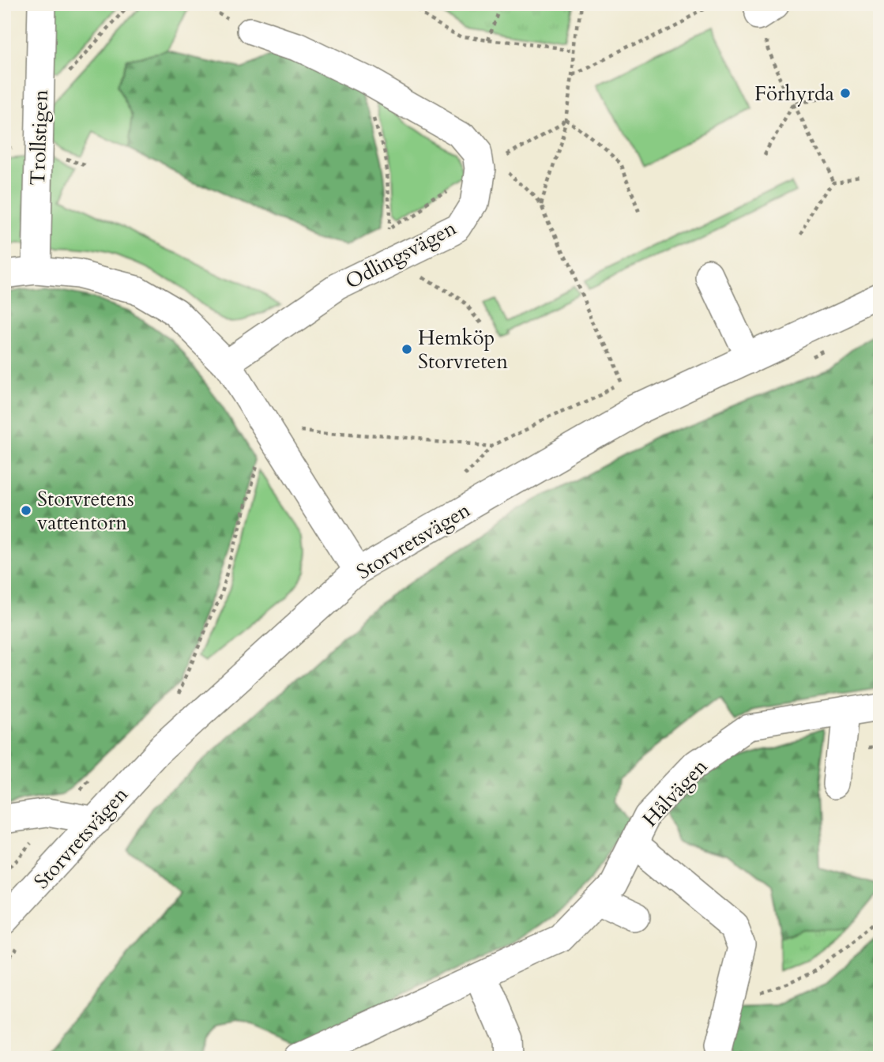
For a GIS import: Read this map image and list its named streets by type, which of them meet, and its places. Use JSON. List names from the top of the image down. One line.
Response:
{"streets":{"street":["Trollstigen","Odlingsvägen","Storvretsvägen","Hålvägen"]},"places":["Förhyrda","Hemköp Storvreten","Storvretens vattentorn"]}
